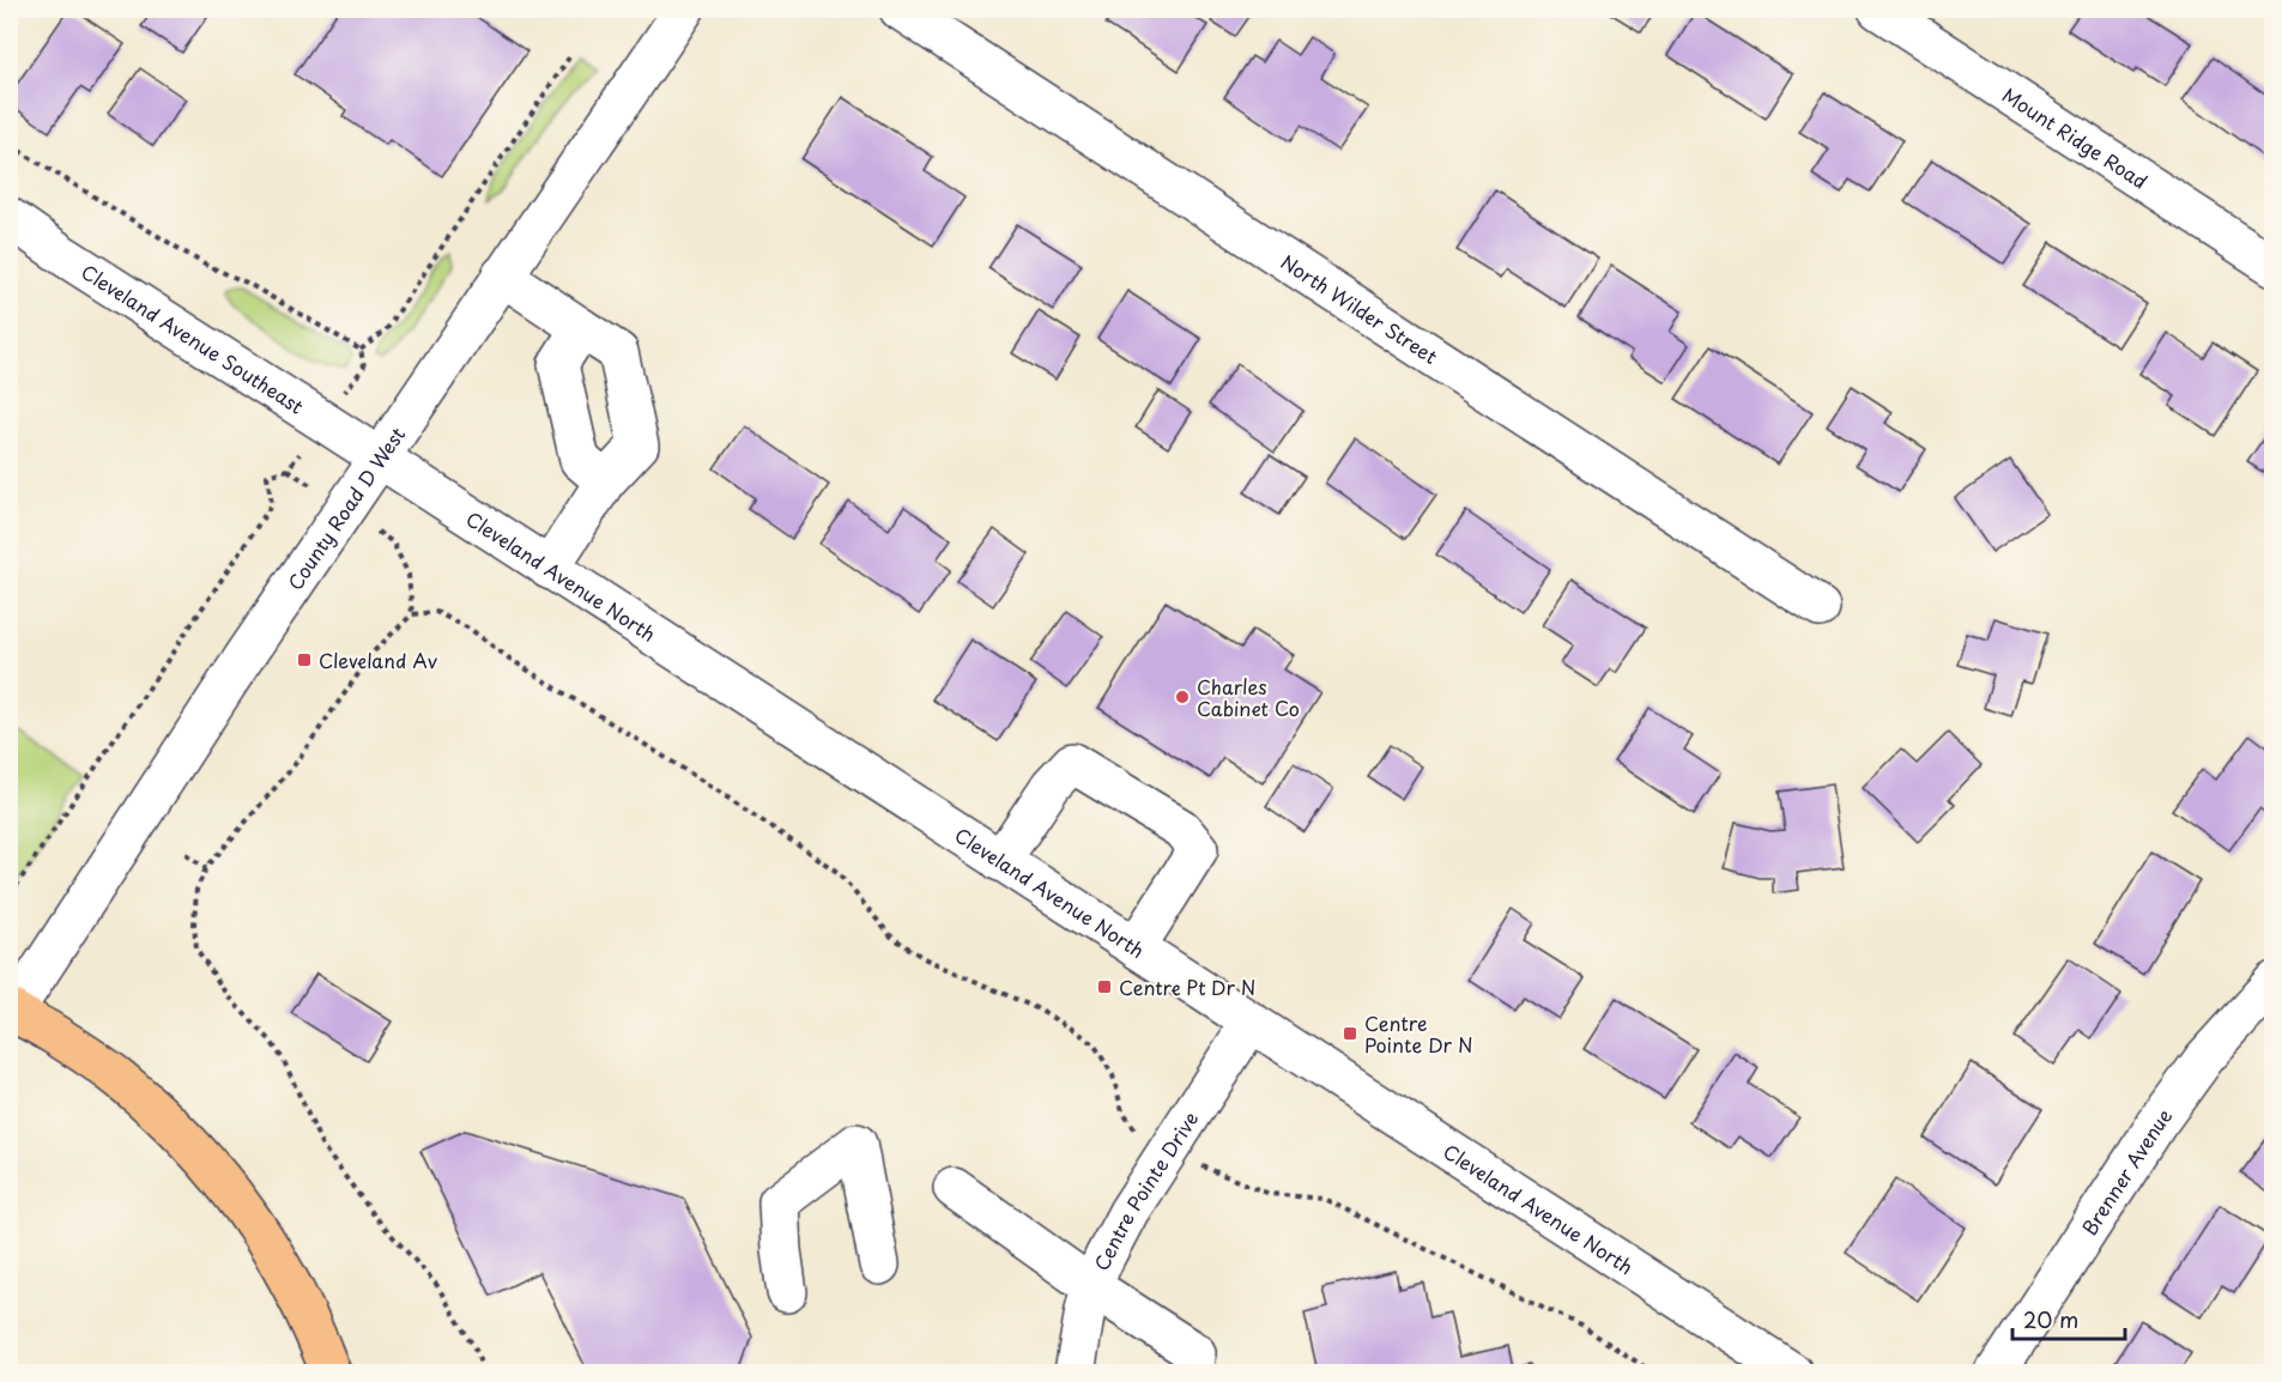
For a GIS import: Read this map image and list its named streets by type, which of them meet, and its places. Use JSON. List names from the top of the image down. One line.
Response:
{"streets":{"street":["Mount Ridge Road","North Wilder Street","Cleveland Avenue Southeast","County Road D West","Cleveland Avenue North","Brenner Avenue","Centre Pointe Drive"]},"crossings":[["Cleveland Avenue Southeast","County Road D West"],["Cleveland Avenue Southeast","Cleveland Avenue North"],["County Road D West","Cleveland Avenue North"],["Cleveland Avenue North","Centre Pointe Drive"]],"places":{"transit":["Cleveland Av","Centre Pt Dr N","Centre Pointe Dr N"],"other":["Charles Cabinet Co"]},"scale_bar":"20 m"}
